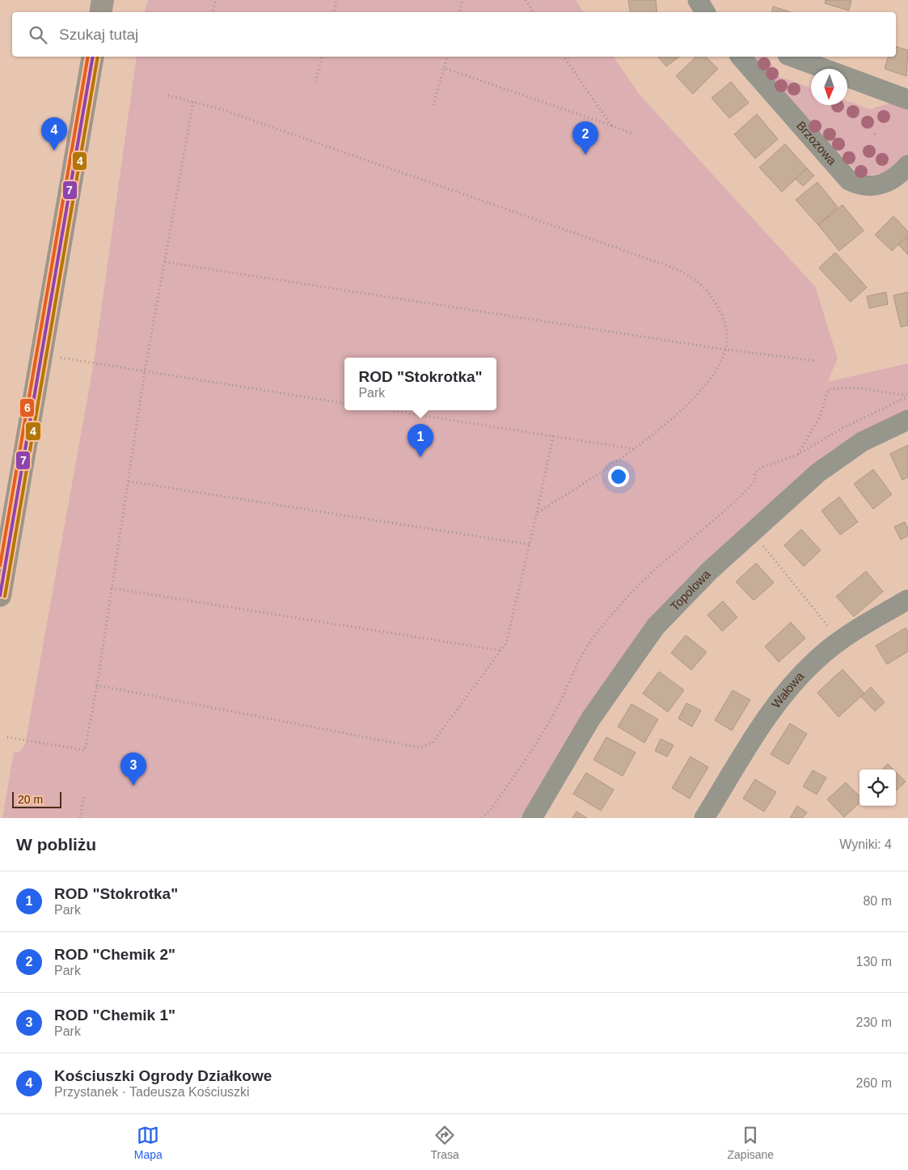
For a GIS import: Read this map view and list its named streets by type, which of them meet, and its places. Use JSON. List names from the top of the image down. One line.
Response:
{"streets":{"street":["Brzozowa","Topolowa","Wałowa"]},"lines":["transit line 7","transit line 4","transit line 6"],"scale_bar":"20 m","north":"bottom","page":{"search":"Szukaj tutaj","pins":["4","2","1","3"],"popup":["ROD \"Stokrotka\"","Park"],"scale":"20 m","heading":["W pobliżu","Wyniki: 4"],"list":[{"mark":"1","name":"ROD \"Stokrotka\"","note":"Park","value":"80 m"},{"mark":"2","name":"ROD \"Chemik 2\"","note":"Park","value":"130 m"},{"mark":"3","name":"ROD \"Chemik 1\"","note":"Park","value":"230 m"},{"mark":"4","name":"Kościuszki Ogrody Działkowe","note":"Przystanek · Tadeusza Kościuszki","value":"260 m"}],"nav":["Mapa","Trasa","Zapisane"]}}
